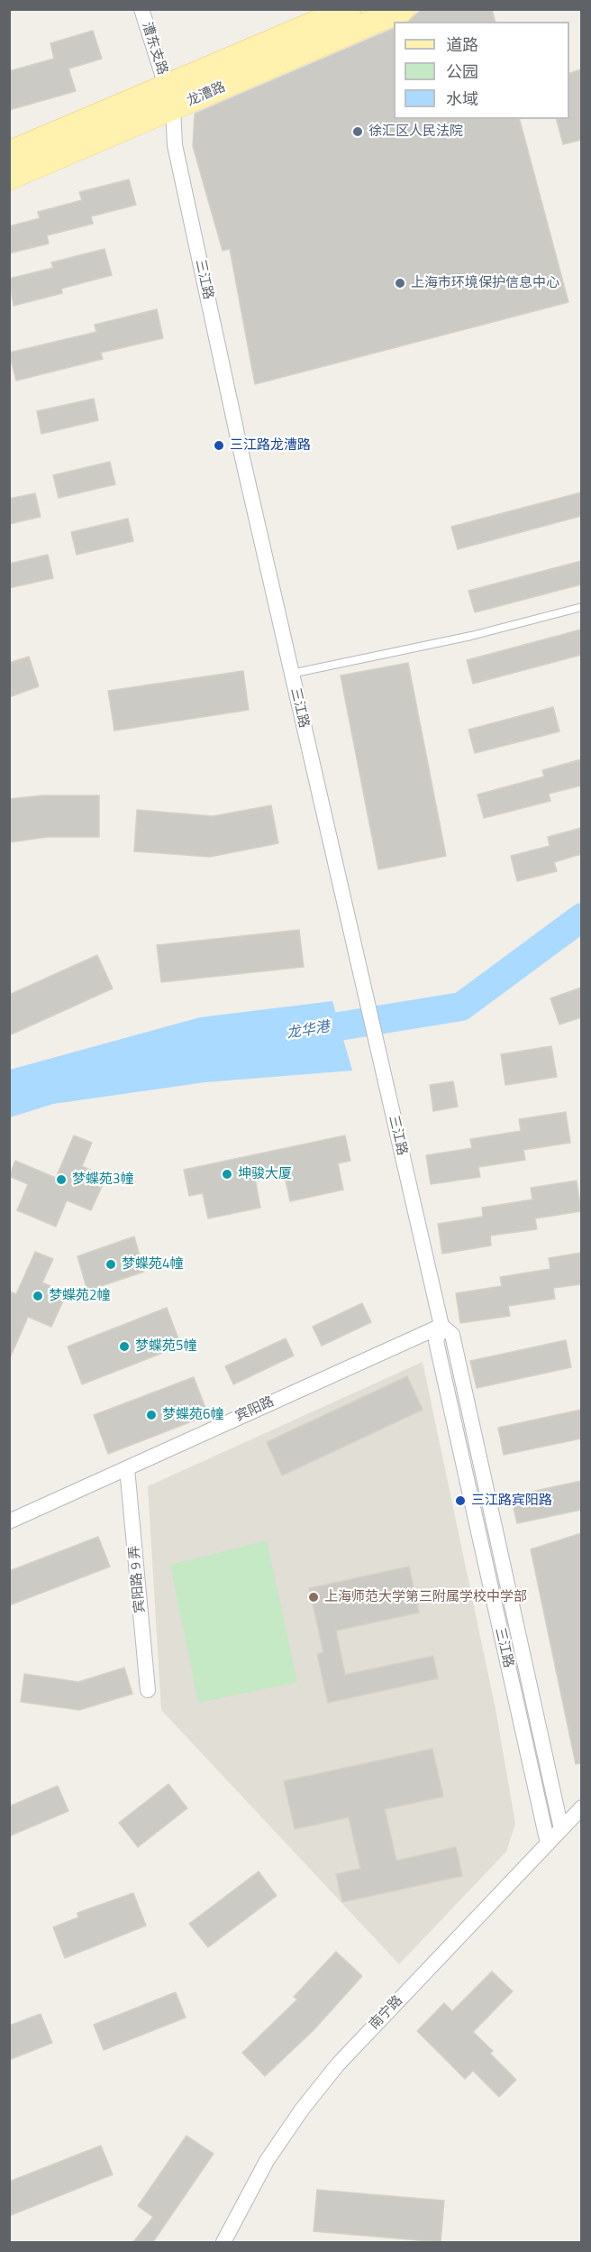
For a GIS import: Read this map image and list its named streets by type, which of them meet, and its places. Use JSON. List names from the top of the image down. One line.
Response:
{"streets":{"main road":["龙漕路"],"street":["漕东支路","三江路","宾阳路","宾阳路 9 弄","南宁路"]},"crossings":[["漕东支路","龙漕路"],["漕东支路","三江路"],["龙漕路","三江路"],["三江路","宾阳路"],["三江路","南宁路"],["宾阳路","宾阳路 9 弄"]],"water":["龙华港"],"places":["徐汇区人民法院","上海市环境保护信息中心","三江路龙漕路","坤骏大厦","梦蝶苑3幢","梦蝶苑4幢","梦蝶苑2幢","梦蝶苑5幢","梦蝶苑6幢","三江路宾阳路","上海师范大学第三附属学校中学部"],"legend":["道路","公园","水域"]}
